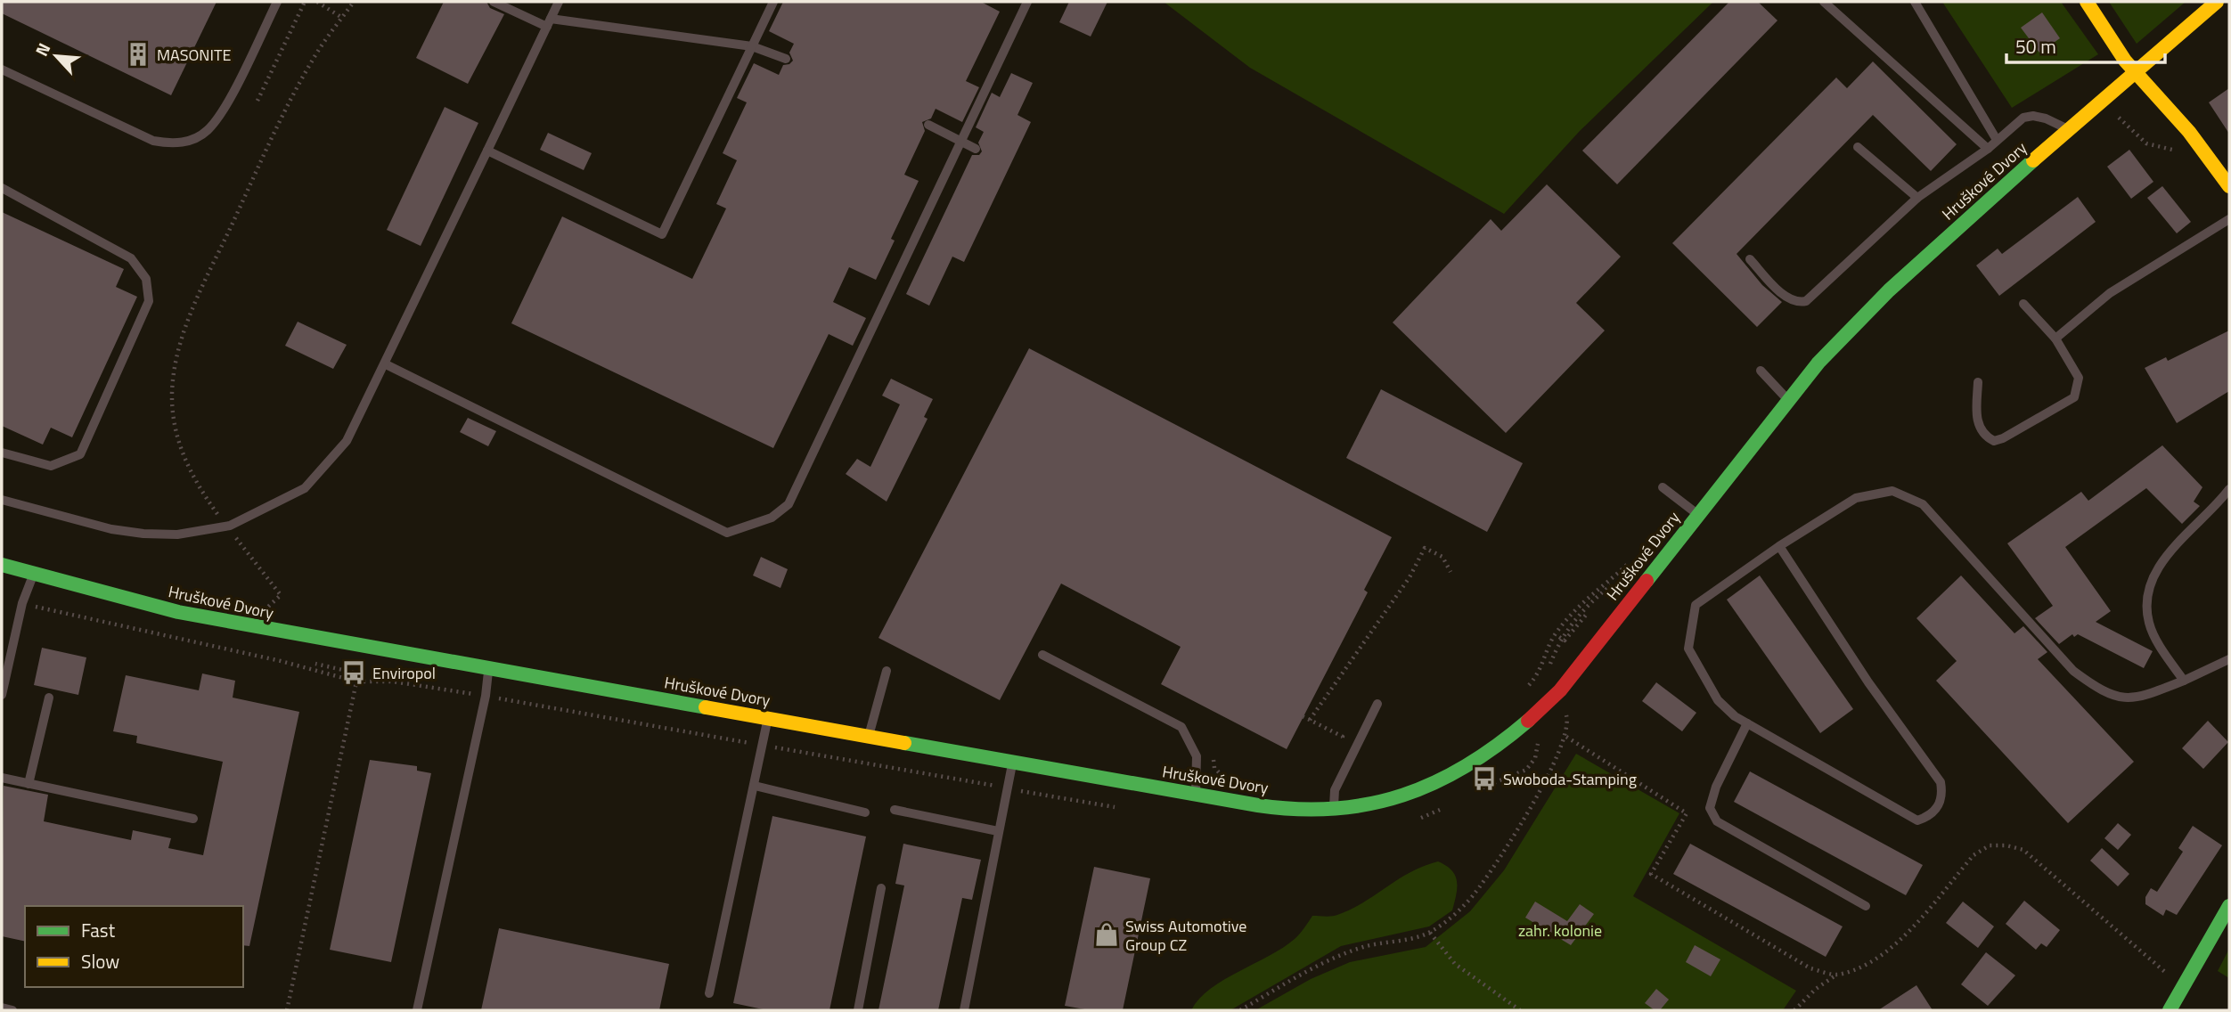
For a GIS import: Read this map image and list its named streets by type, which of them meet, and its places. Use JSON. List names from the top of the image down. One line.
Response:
{"streets":{"street":["Hruškové Dvory"]},"parks":["zahr. kolonie"],"places":{"building":["MASONITE"],"bus stop":["Enviropol","Swoboda-Stamping"],"shop":["Swiss Automotive Group CZ"]},"legend":["Fast","Slow"],"scale_bar":"50 m","north":"top left"}
